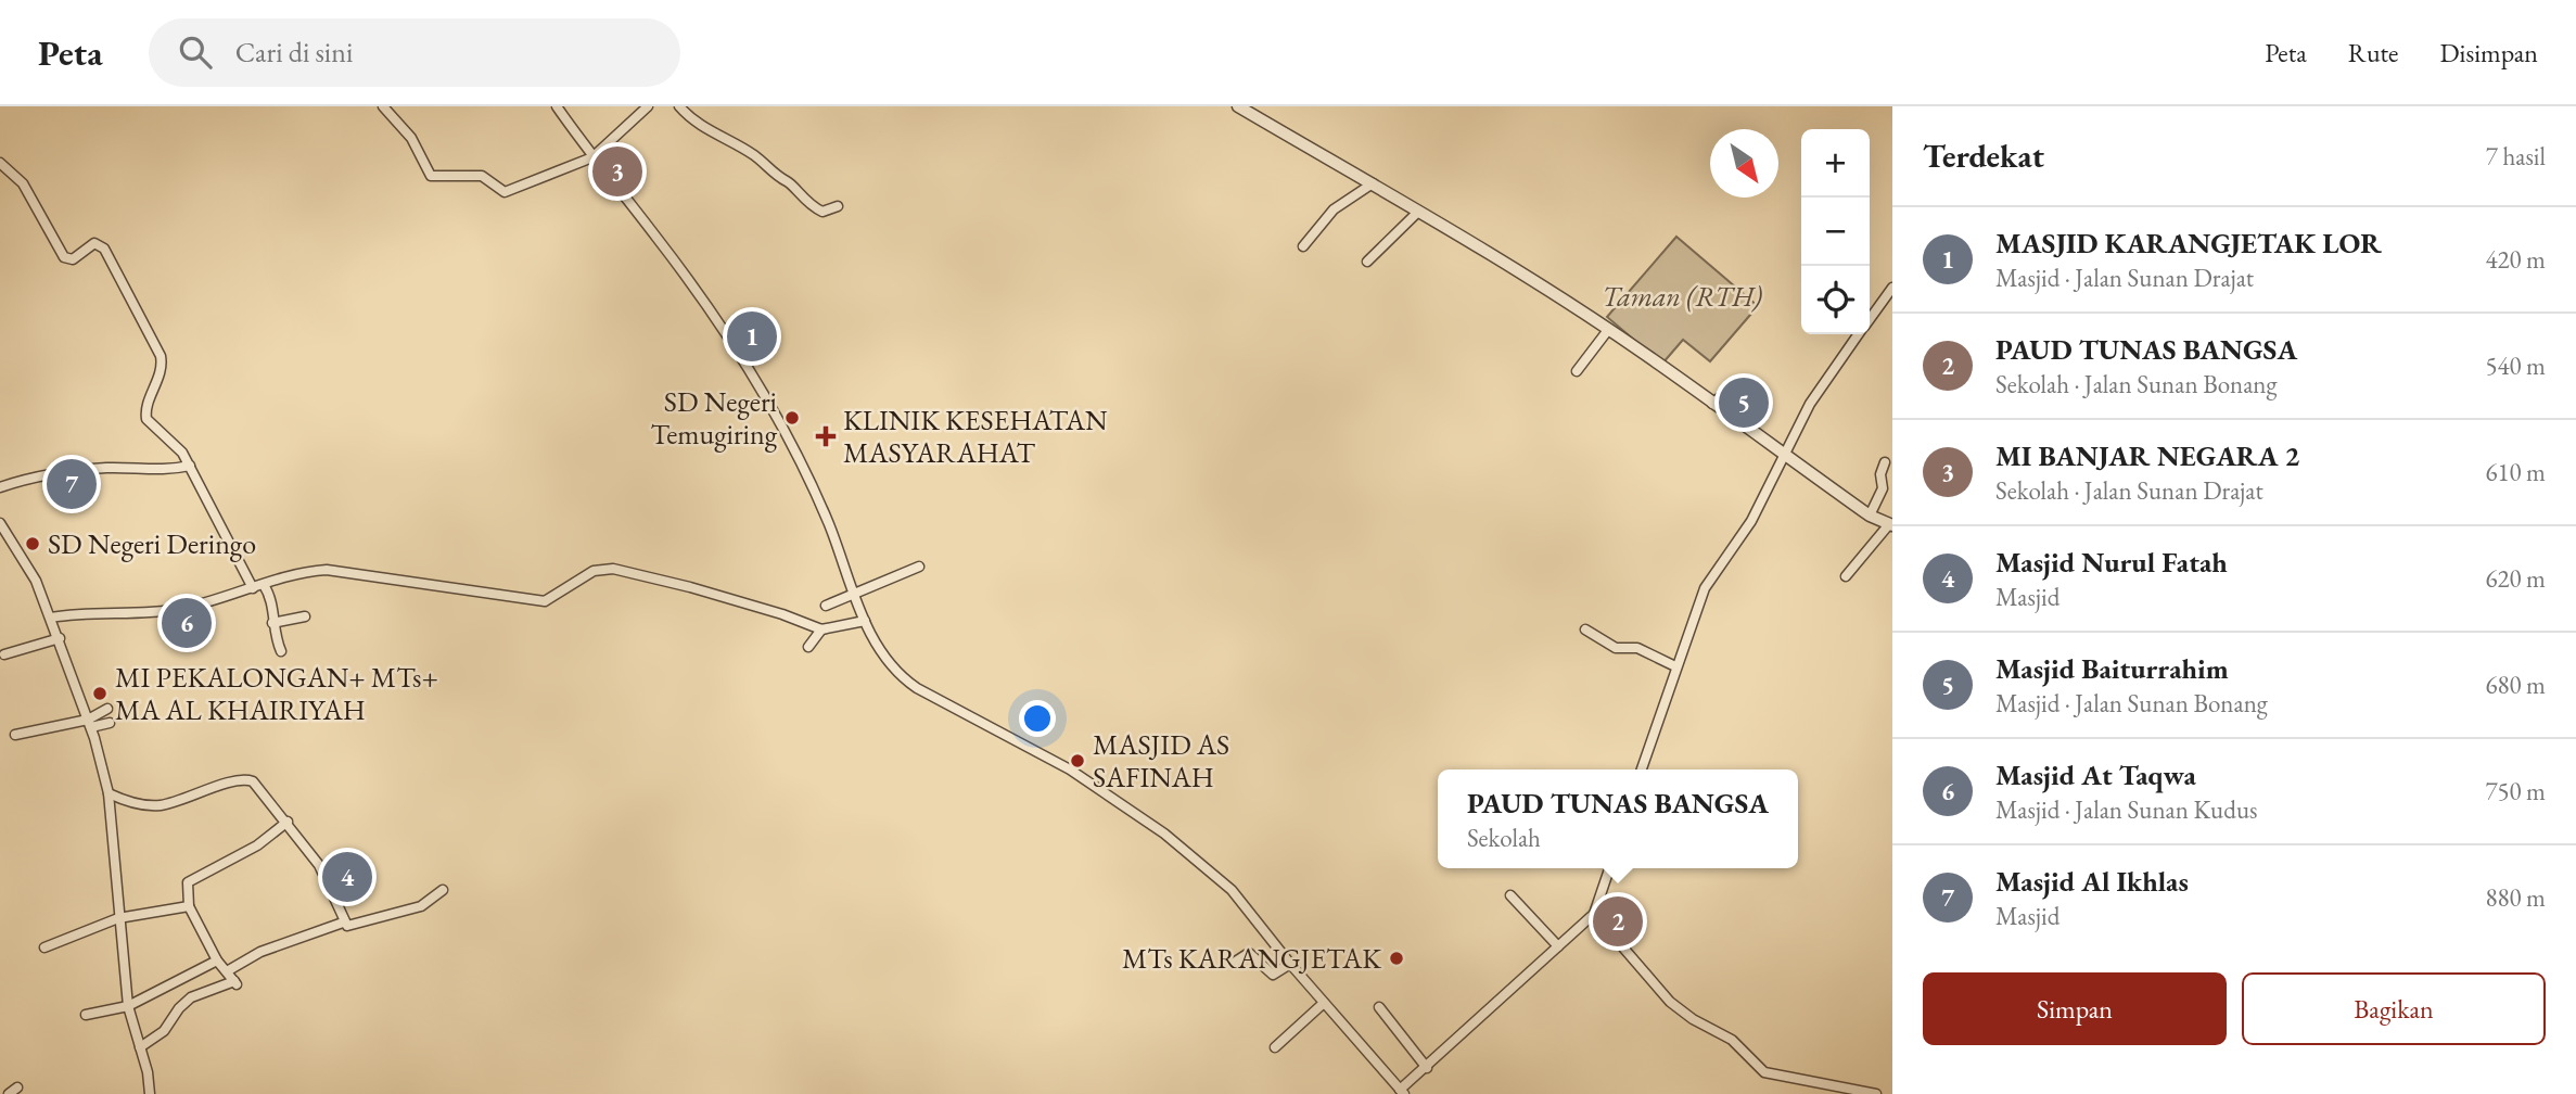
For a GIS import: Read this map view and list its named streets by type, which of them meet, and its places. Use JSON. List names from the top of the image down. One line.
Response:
{"parks":["Taman (RTH)"],"places":{"other":["SD Negeri Temugiring","SD Negeri Deringo","MI PEKALONGAN+ MTs+ MA AL KHAIRIYAH","MASJID AS SAFINAH","MTs KARANGJETAK"],"health":["KLINIK KESEHATAN MASYARAHAT"]},"north":"bottom right","page":{"header":"Peta","search":"Cari di sini","nav":["Peta","Rute","Disimpan"],"heading":["Terdekat","7 hasil"],"map_buttons":["+","−"],"pins":["3","1","5","7","6","4","2"],"list":[{"mark":"1","name":"MASJID KARANGJETAK LOR","note":"Masjid · Jalan Sunan Drajat","value":"420 m"},{"mark":"2","name":"PAUD TUNAS BANGSA","note":"Sekolah · Jalan Sunan Bonang","value":"540 m"},{"mark":"3","name":"MI BANJAR NEGARA 2","note":"Sekolah · Jalan Sunan Drajat","value":"610 m"},{"mark":"4","name":"Masjid Nurul Fatah","note":"Masjid","value":"620 m"},{"mark":"5","name":"Masjid Baiturrahim","note":"Masjid · Jalan Sunan Bonang","value":"680 m"},{"mark":"6","name":"Masjid At Taqwa","note":"Masjid · Jalan Sunan Kudus","value":"750 m"},{"mark":"7","name":"Masjid Al Ikhlas","note":"Masjid","value":"880 m"}],"popup":["PAUD TUNAS BANGSA","Sekolah"],"buttons":["Simpan","Bagikan"]}}
